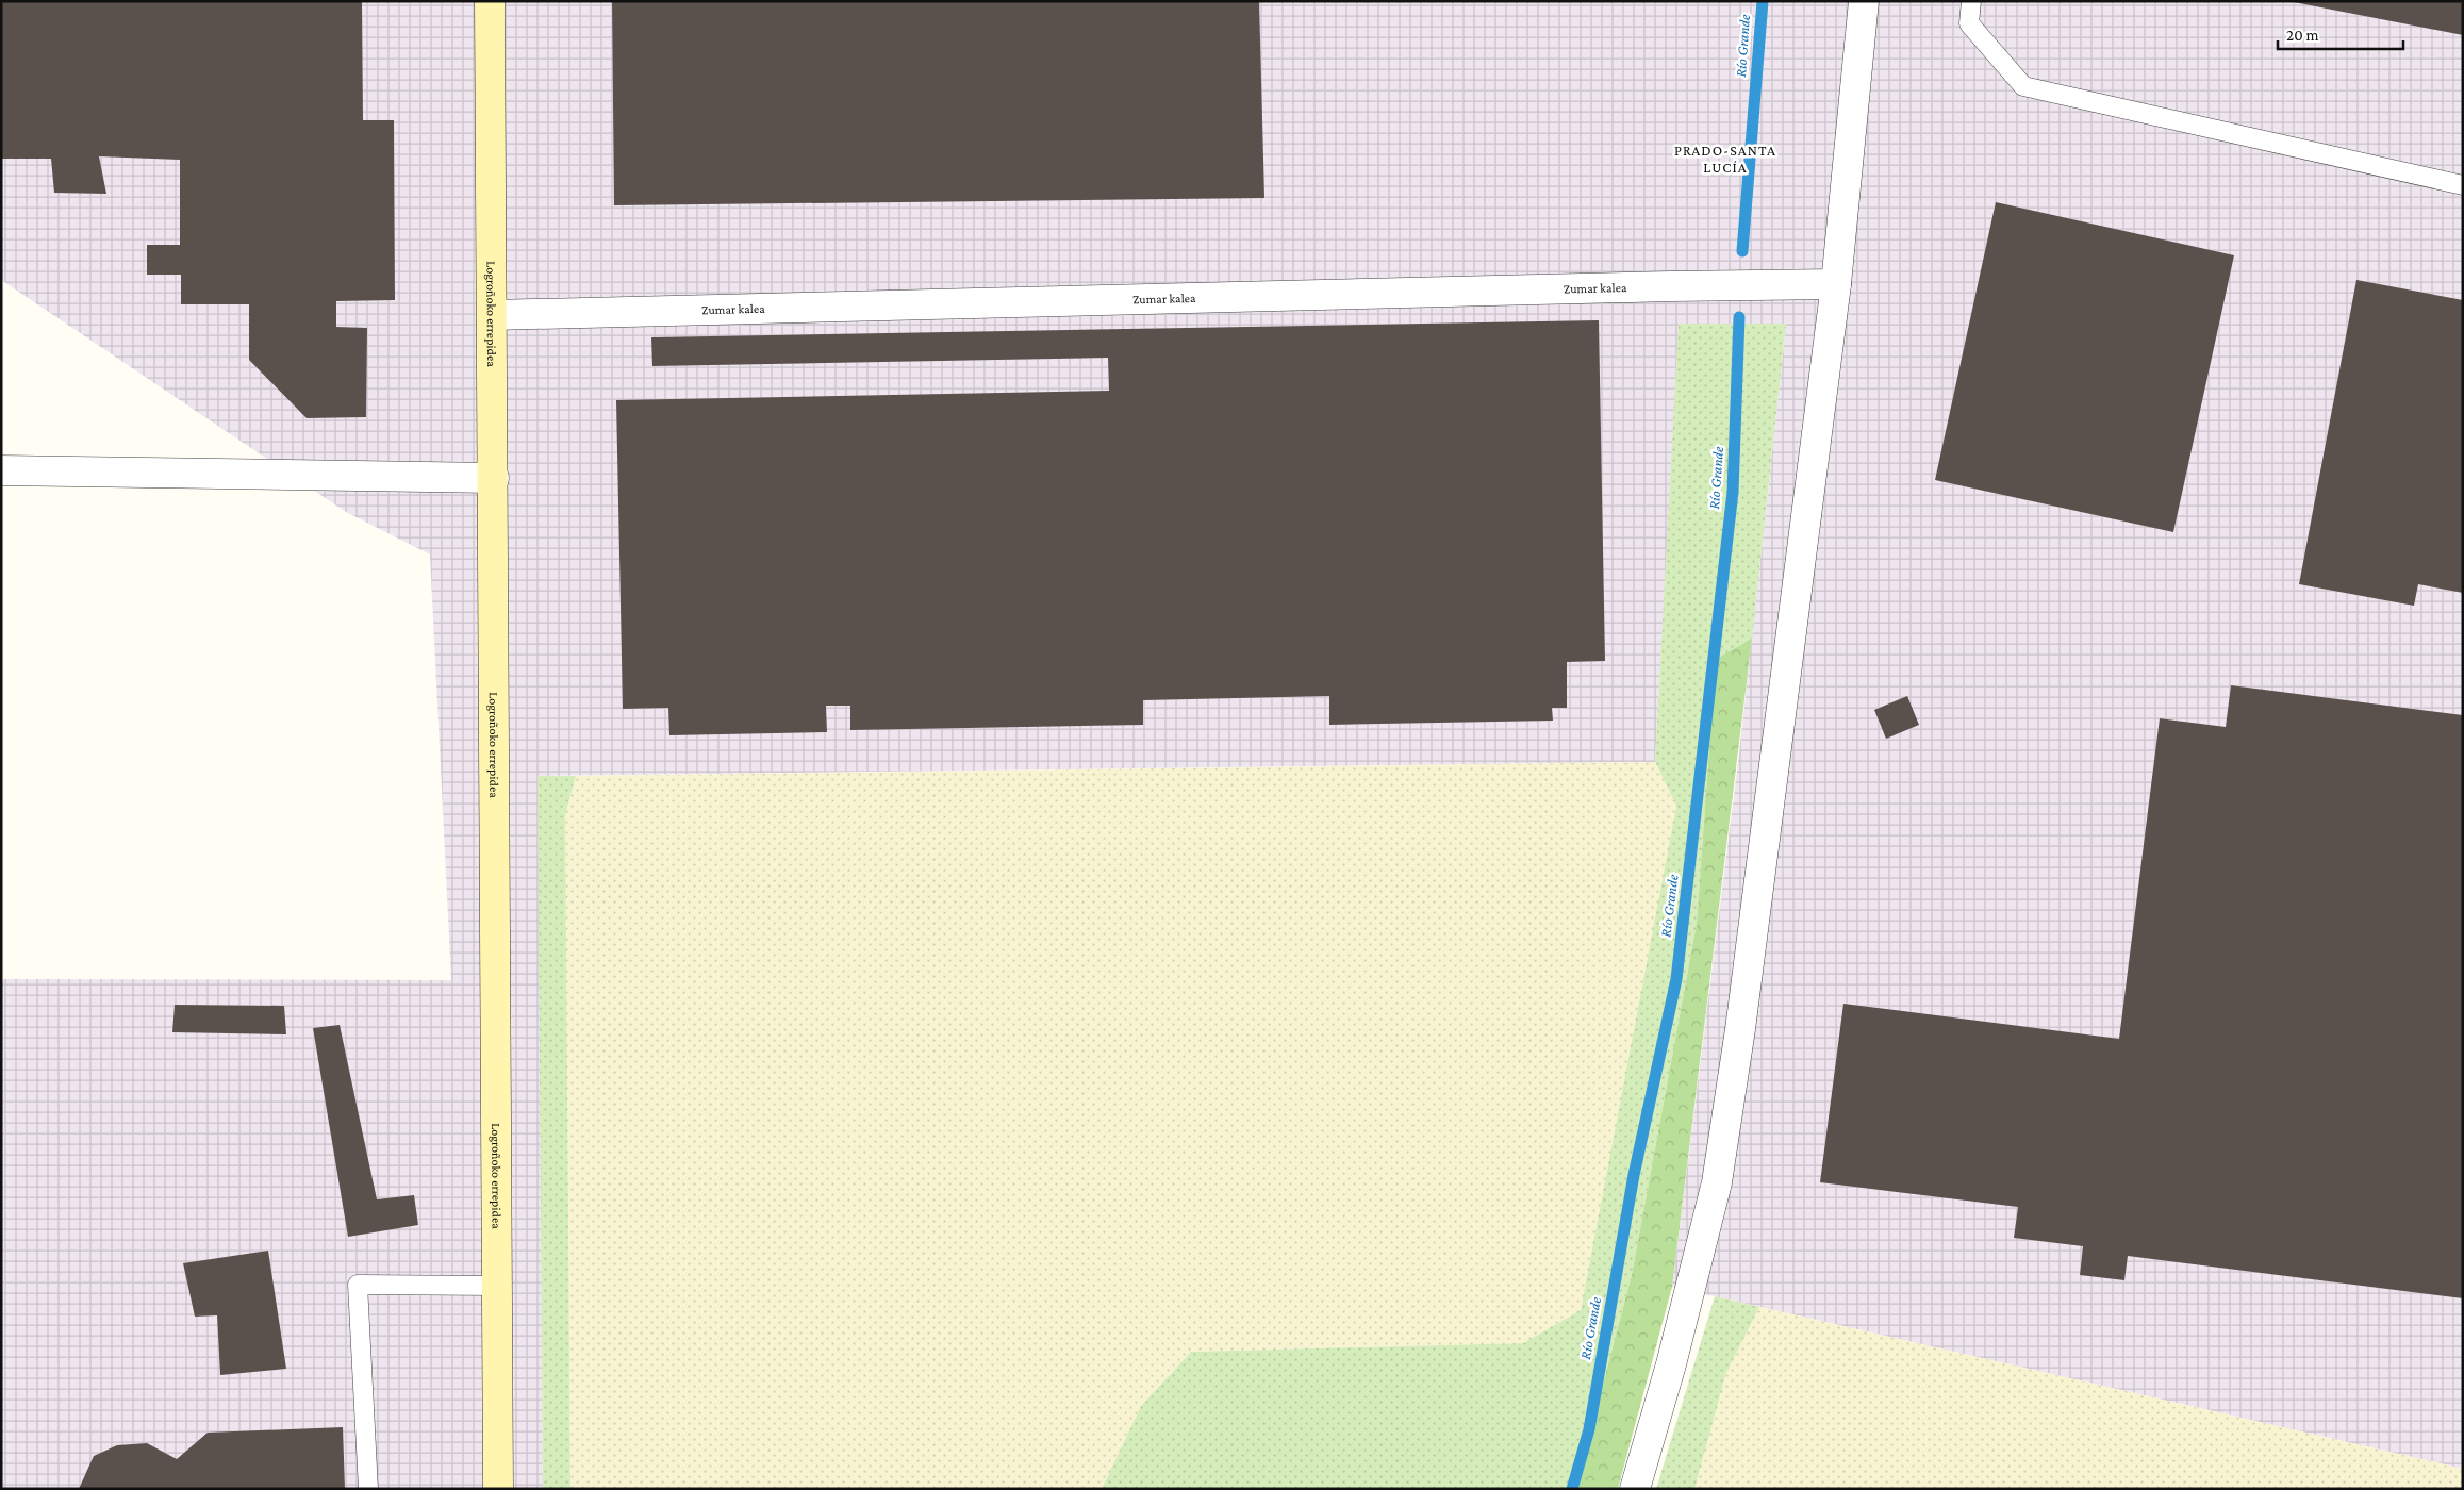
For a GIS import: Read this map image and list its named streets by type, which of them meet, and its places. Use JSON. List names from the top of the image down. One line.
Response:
{"streets":{"main road":["Logroñoko errepidea"],"street":["Zumar kalea"]},"crossings":[["Zumar kalea","Logroñoko errepidea"]],"districts":["PRADO-SANTA LUCÍA"],"water":["Río Grande"],"scale_bar":"20 m"}
